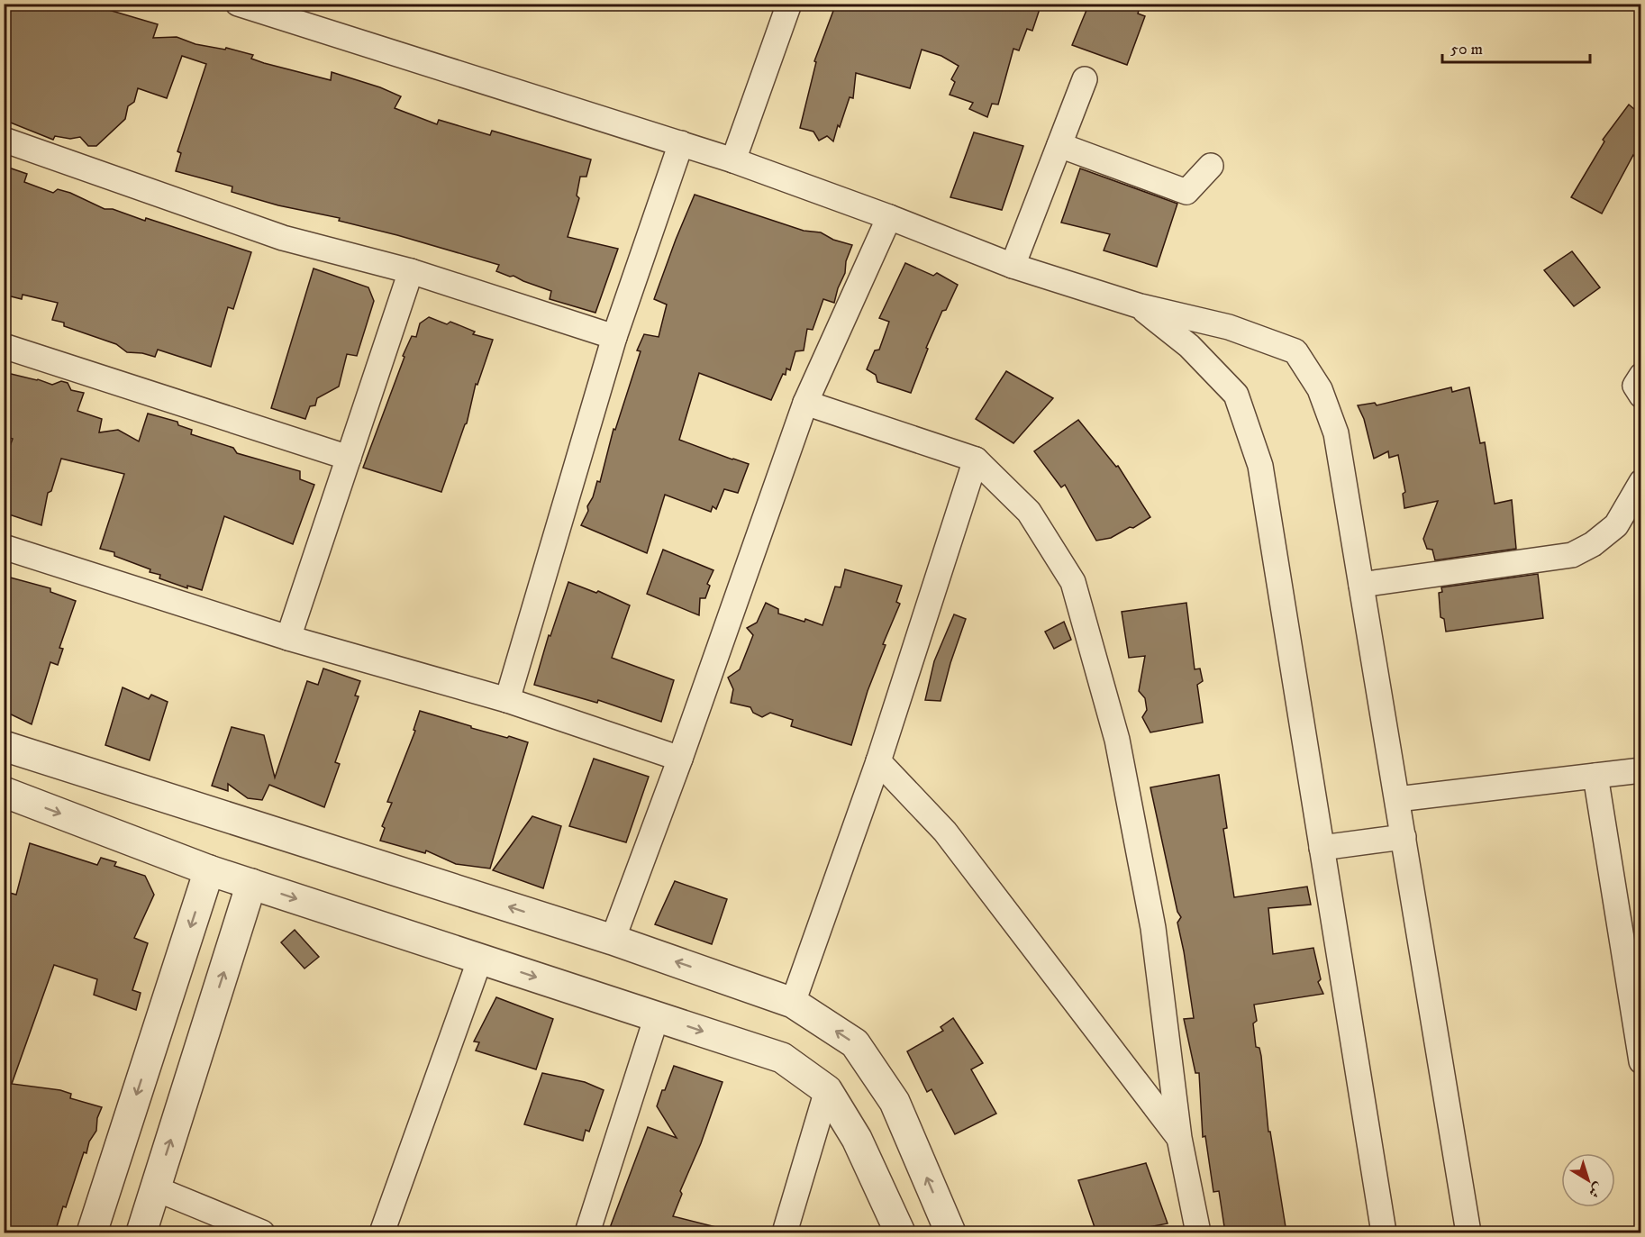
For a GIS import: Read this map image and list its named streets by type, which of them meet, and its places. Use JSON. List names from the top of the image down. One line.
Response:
{"scale_bar":"50 m","north":"bottom right"}
